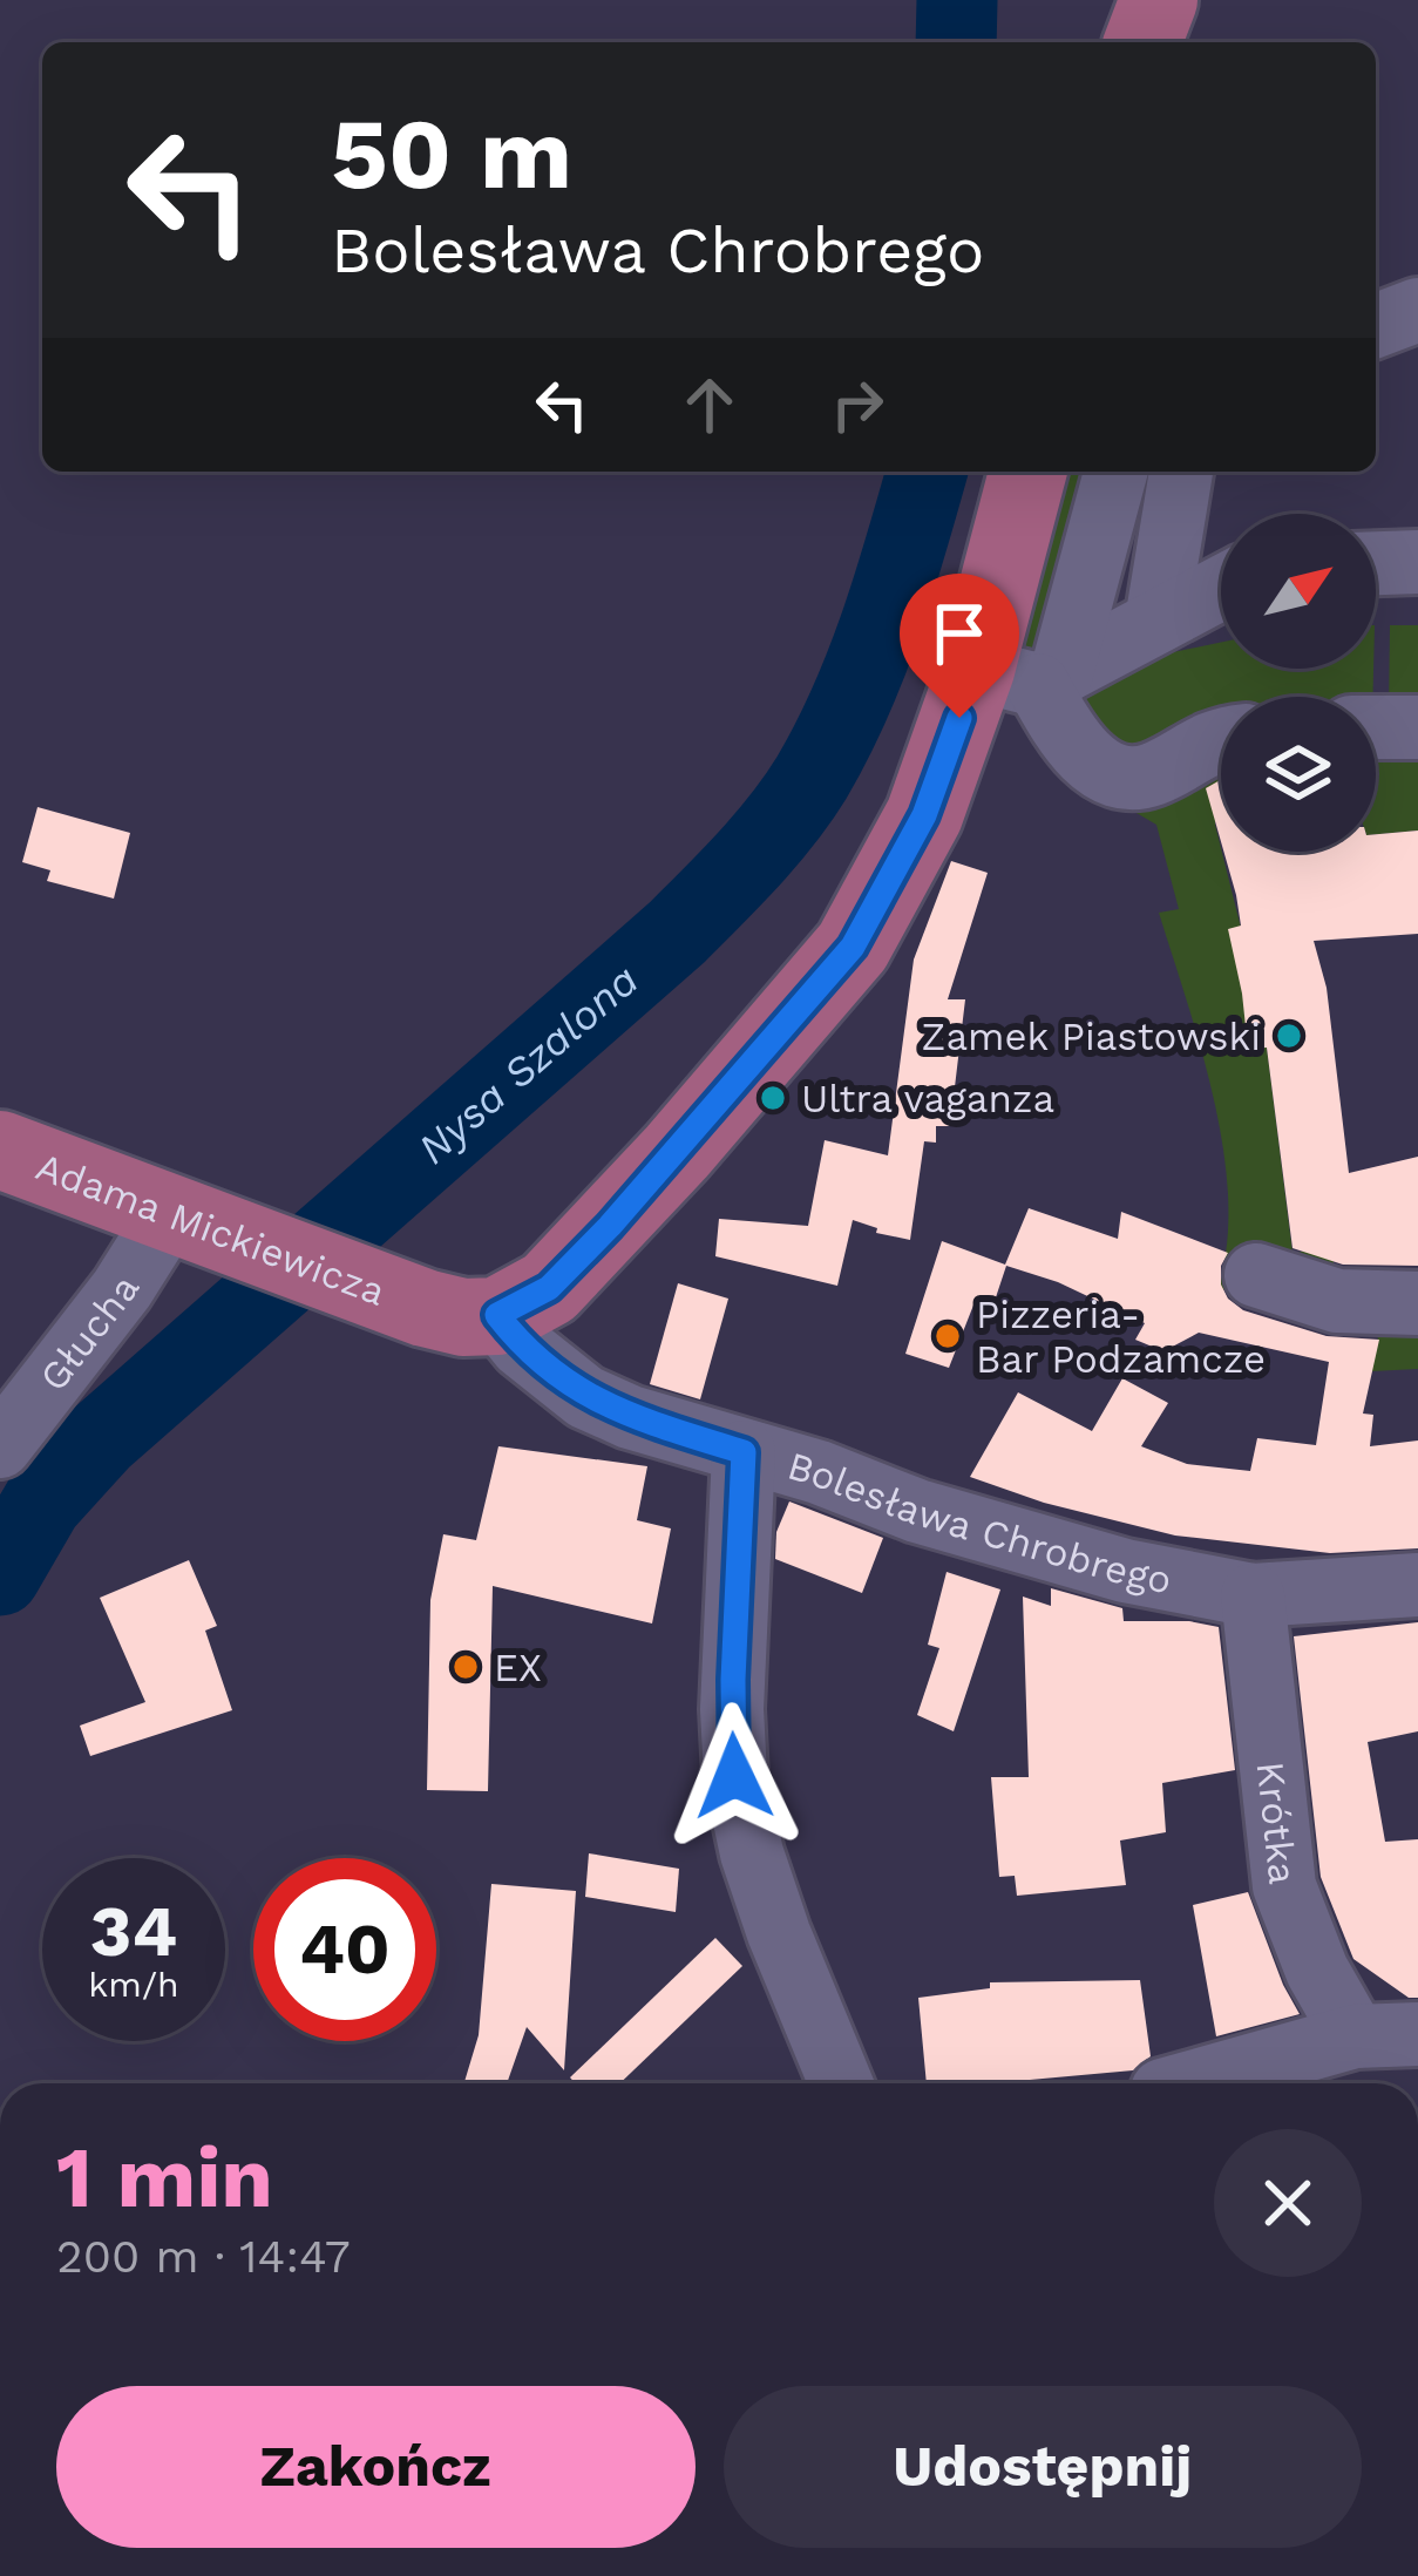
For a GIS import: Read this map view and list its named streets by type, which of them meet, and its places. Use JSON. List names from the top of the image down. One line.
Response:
{"streets":{"main road":["Adama Mickiewicza"],"street":["Głucha","Bolesława Chrobrego","Krótka"]},"crossings":[["Adama Mickiewicza","Głucha"],["Adama Mickiewicza","Bolesława Chrobrego"],["Bolesława Chrobrego","Krótka"]],"water":["Nysa Szalona"],"places":["Zamek Piastowski","Ultra vaganza","Pizzeria- Bar Podzamcze","EX"],"north":"top right","page":{"turn":["50 m","Bolesława Chrobrego"],"speed":"34 km/h","limit":"40","heading":["1 min","200 m · 14:47"],"buttons":["Zakończ","Udostępnij"]}}
